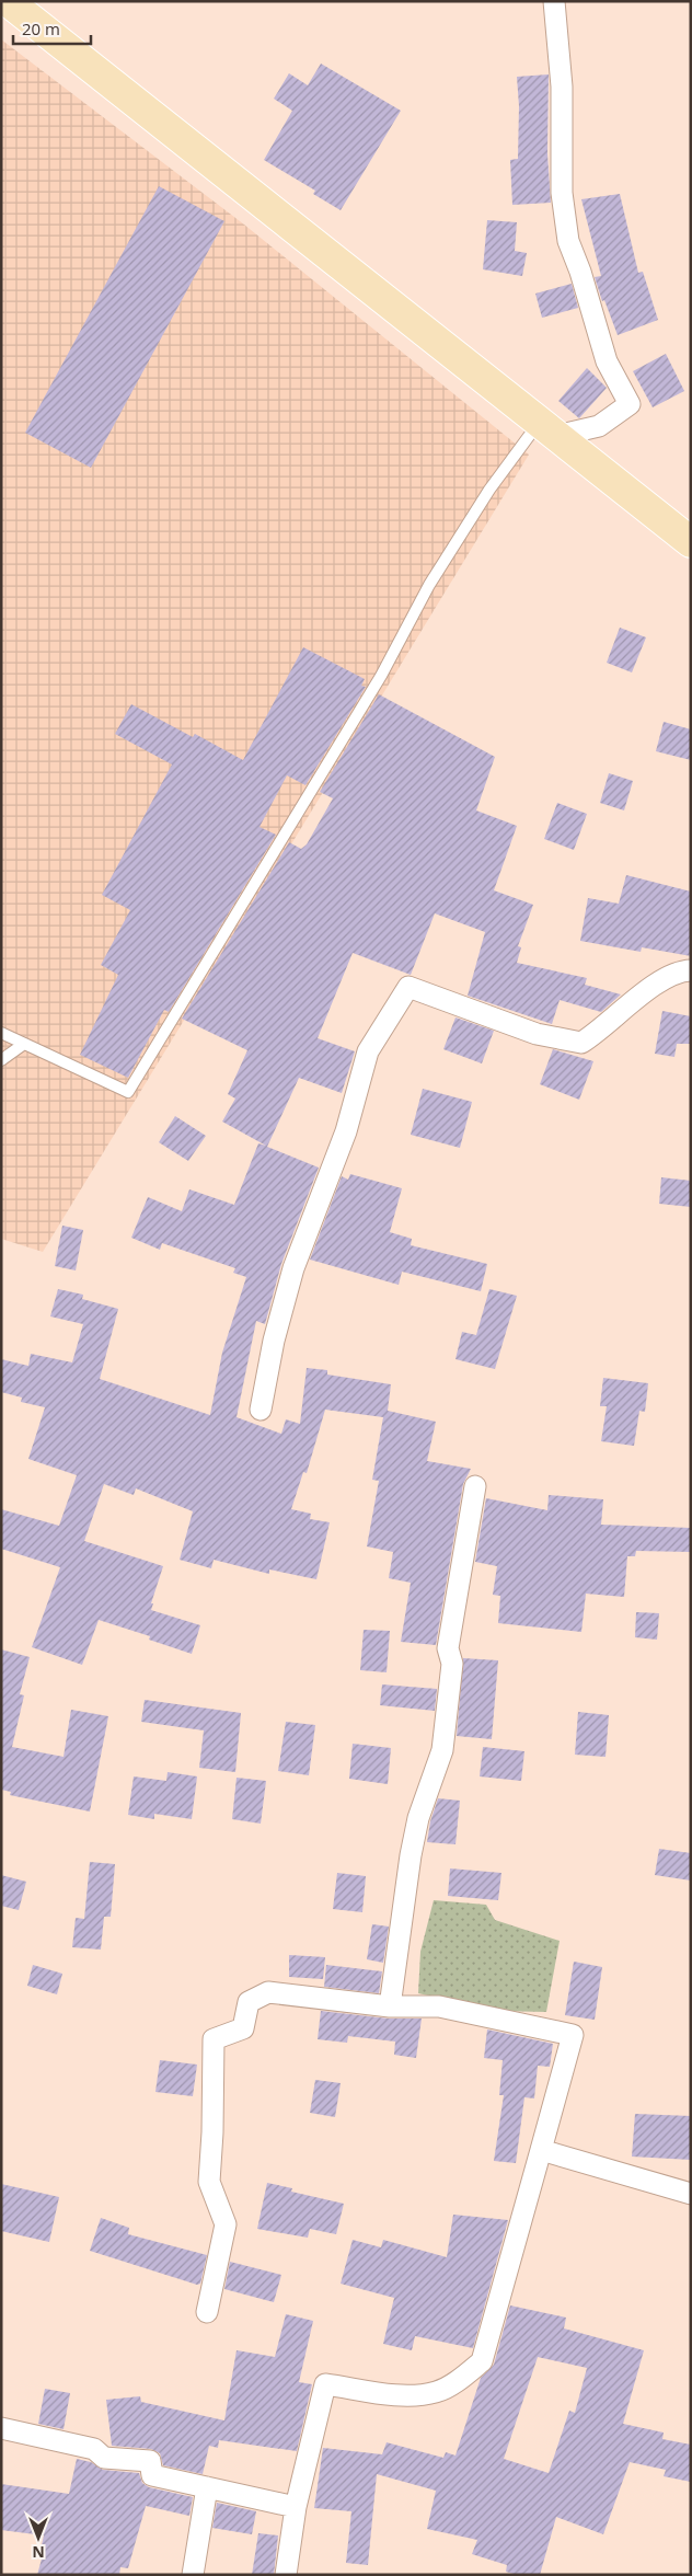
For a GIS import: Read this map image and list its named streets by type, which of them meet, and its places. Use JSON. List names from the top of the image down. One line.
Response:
{"scale_bar":"20 m","north":"bottom"}
